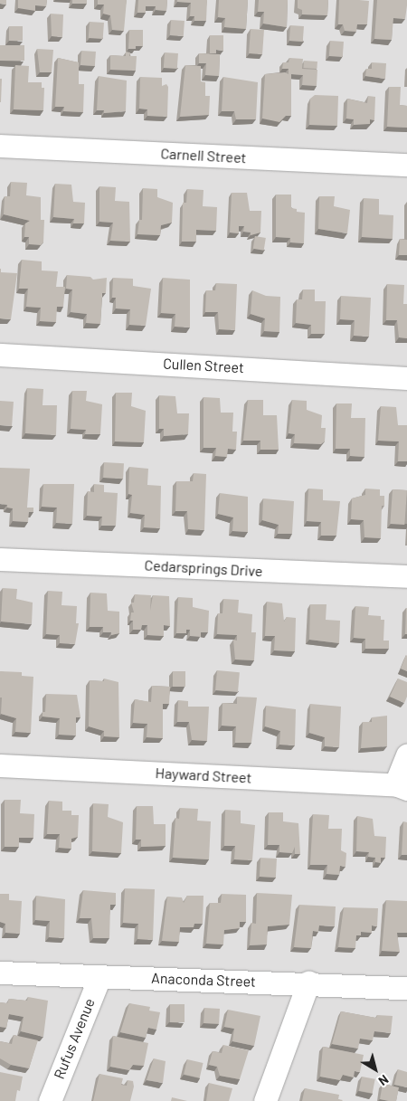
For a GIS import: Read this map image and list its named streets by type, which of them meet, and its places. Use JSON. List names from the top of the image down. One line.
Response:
{"streets":{"street":["Carnell Street","Cullen Street","Cedarsprings Drive","Hayward Street","Anaconda Street","Rufus Avenue"]},"crossings":[["Anaconda Street","Rufus Avenue"]],"north":"bottom right"}
